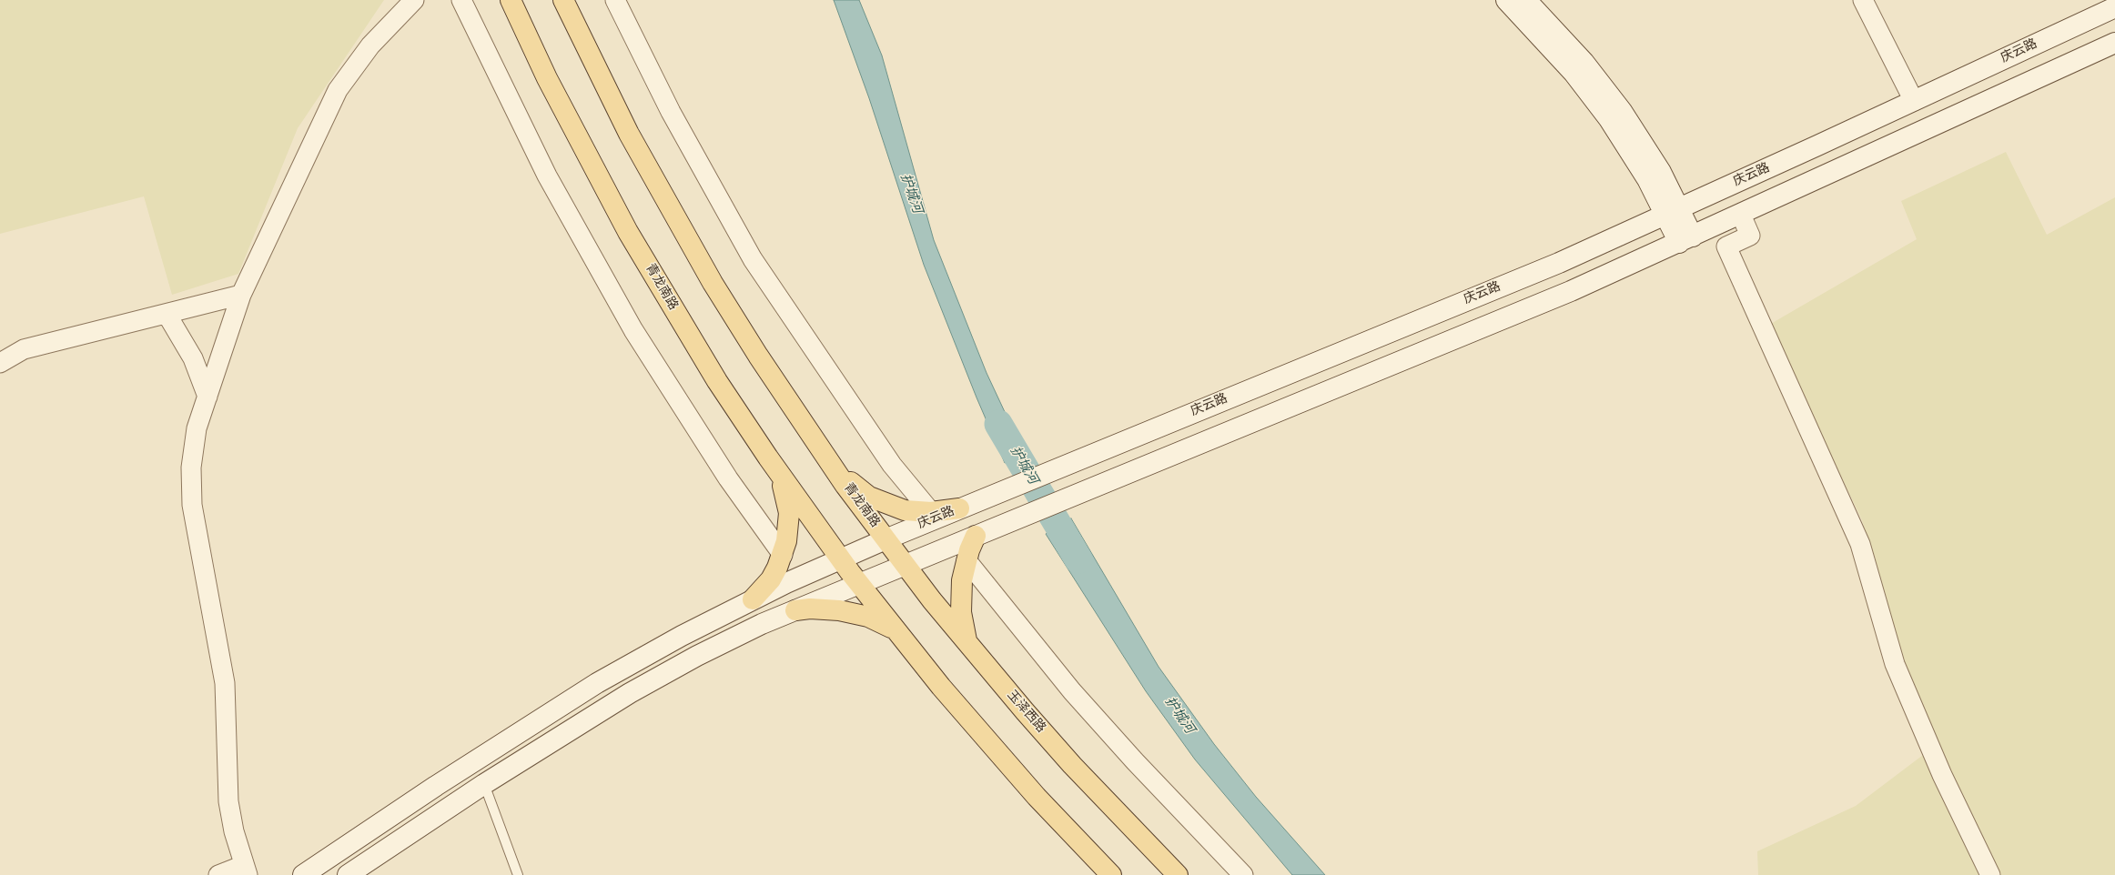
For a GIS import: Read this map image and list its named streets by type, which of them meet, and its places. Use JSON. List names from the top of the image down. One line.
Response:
{"streets":{"main road":["庆云路","青龙南路","玉泽西路"]},"crossings":[["庆云路","青龙南路"],["庆云路","玉泽西路"],["青龙南路","玉泽西路"]],"water":["护城河"]}
